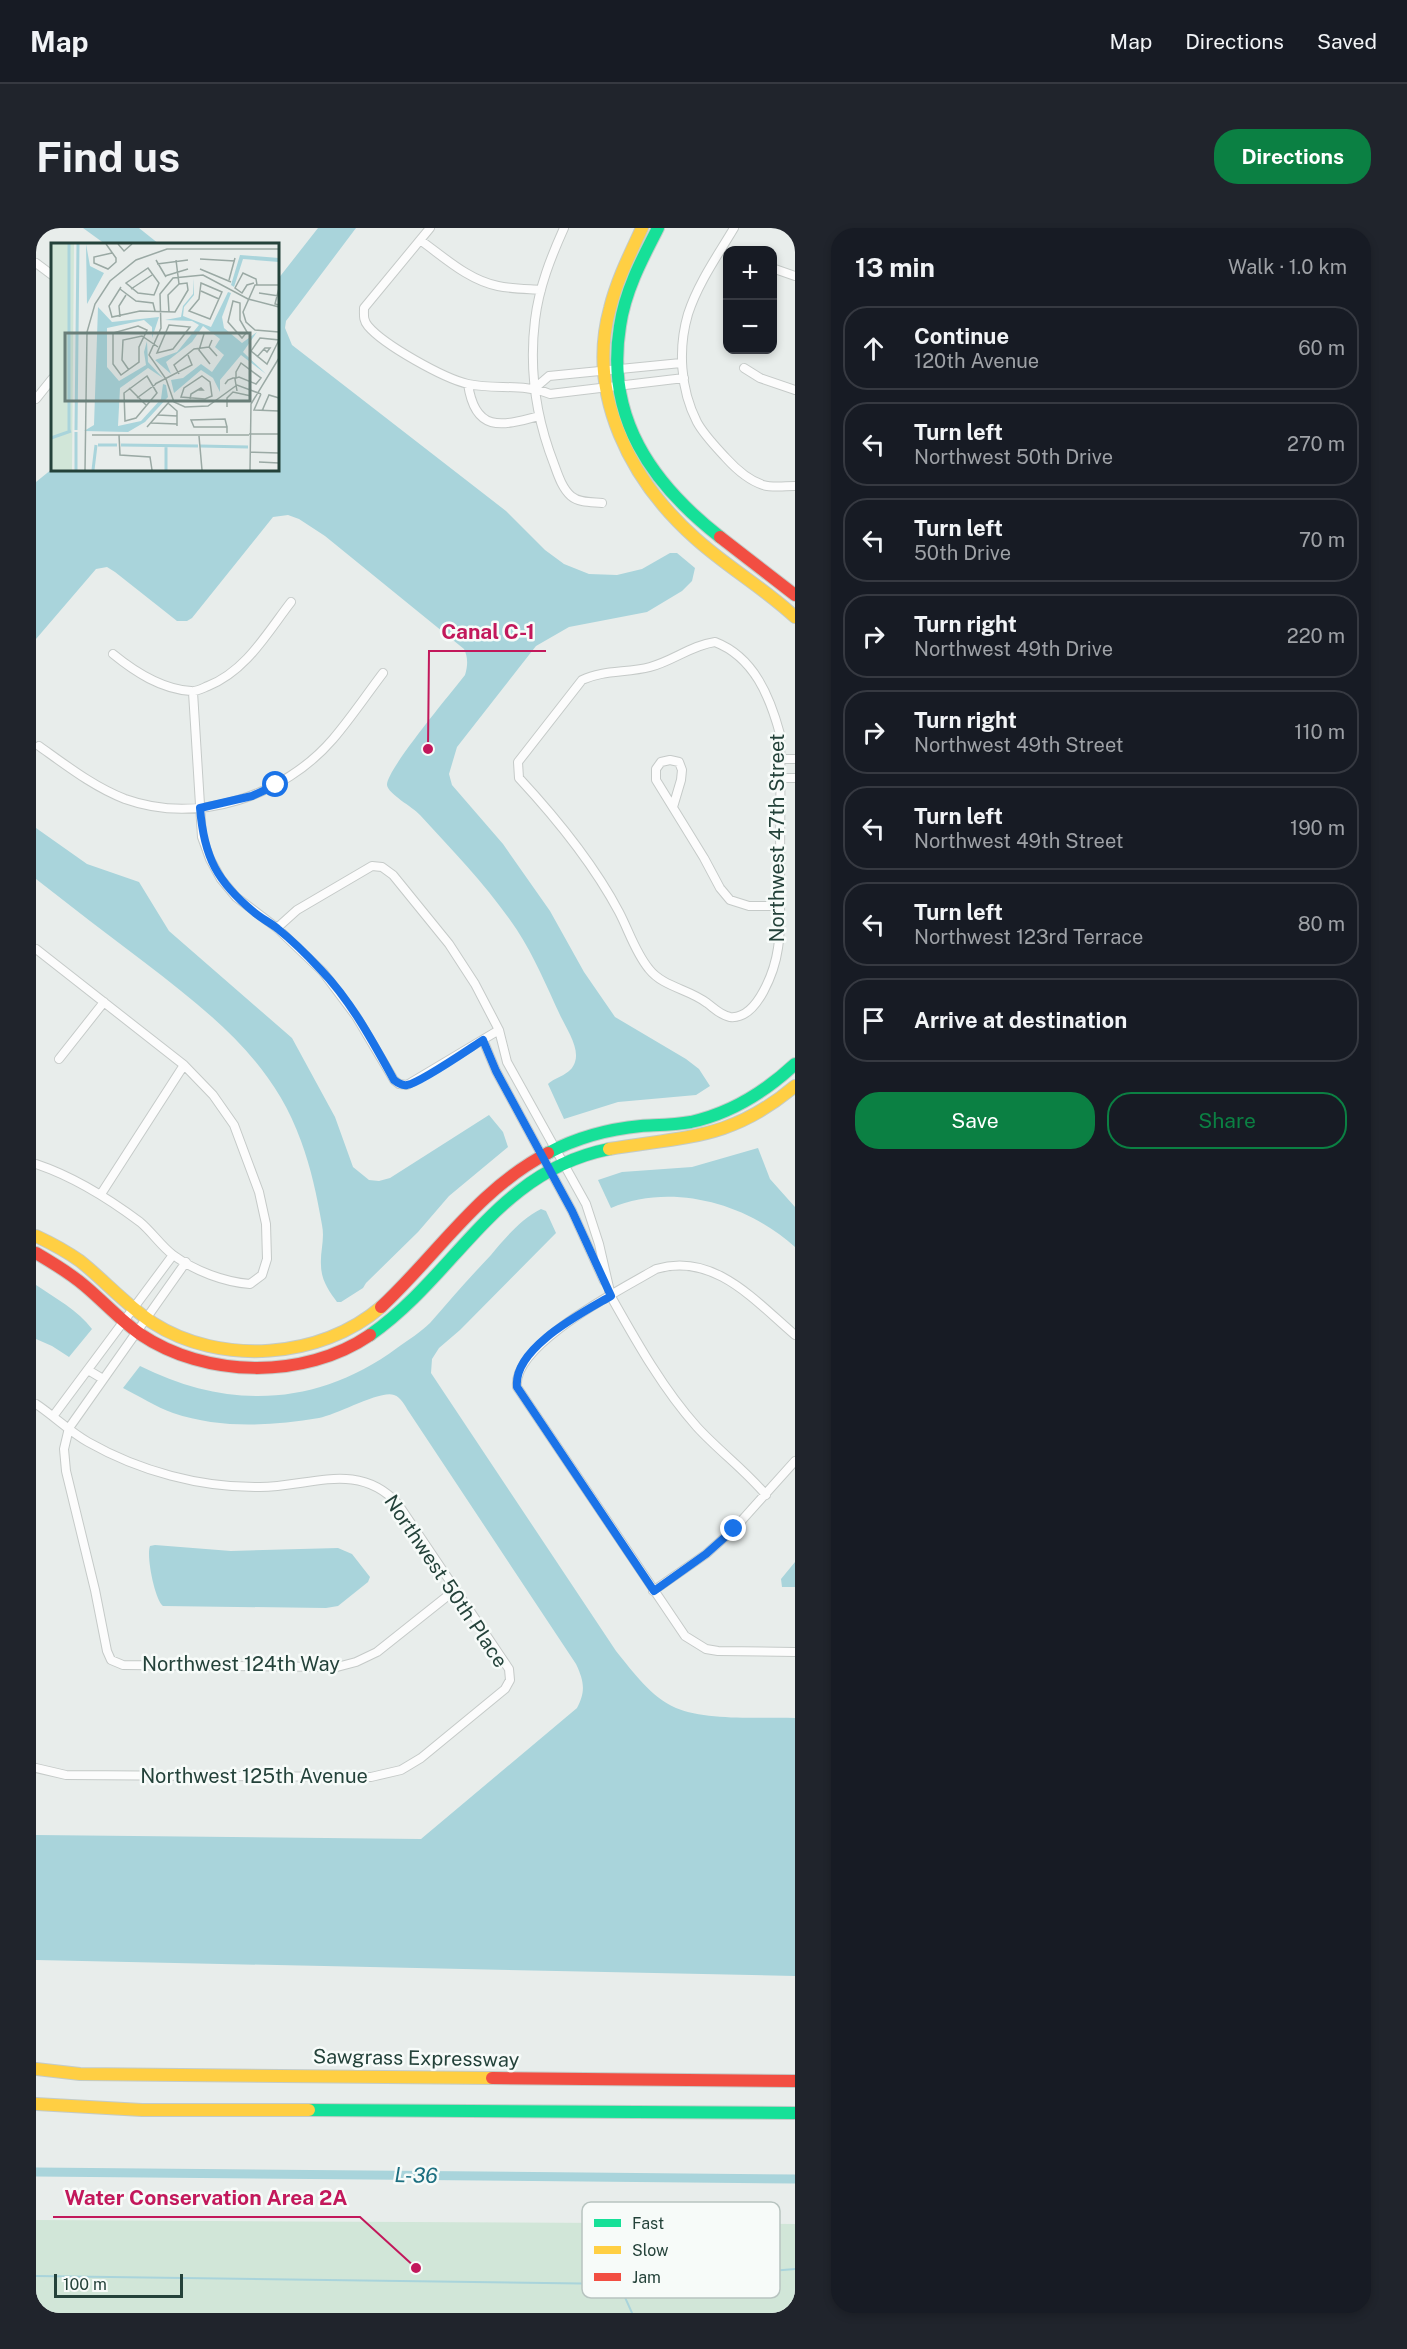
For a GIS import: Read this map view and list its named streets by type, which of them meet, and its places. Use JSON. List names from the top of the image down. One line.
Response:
{"streets":{"main road":["Sawgrass Expressway"],"street":["Northwest 47th Street","Northwest 50th Place","Northwest 124th Way","Northwest 125th Avenue"]},"crossings":[["Northwest 50th Place","Northwest 124th Way"],["Northwest 50th Place","Northwest 125th Avenue"]],"water":["L-36"],"places":["Canal C-1","Water Conservation Area 2A"],"legend":["Fast","Slow","Jam"],"scale_bar":"100 m","page":{"header":"Map","nav":["Map","Directions","Saved"],"buttons":["Directions",["Save","Share"]],"title":"Find us","heading":["13 min","Walk · 1.0 km"],"map_buttons":["+","−"],"list":[["Continue","120th Avenue","60 m"],["Turn left","Northwest 50th Drive","270 m"],["Turn left","50th Drive","70 m"],["Turn right","Northwest 49th Drive","220 m"],["Turn right","Northwest 49th Street","110 m"],["Turn left","Northwest 49th Street","190 m"],["Turn left","Northwest 123rd Terrace","80 m"],"Arrive at destination"],"scale":"100 m"}}
